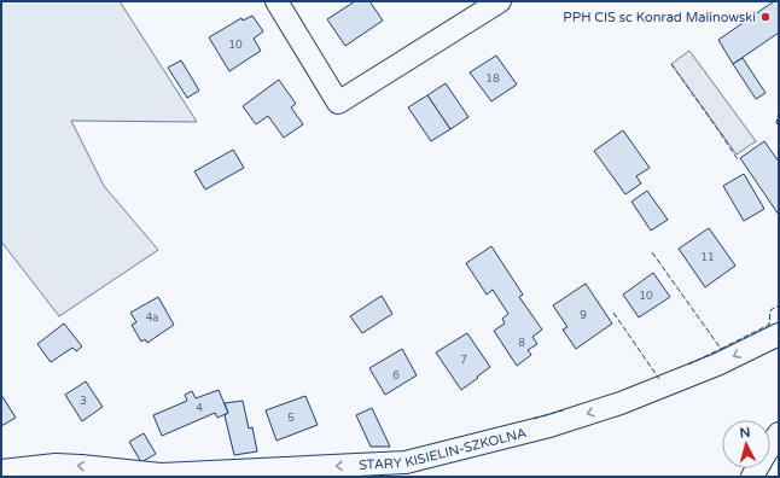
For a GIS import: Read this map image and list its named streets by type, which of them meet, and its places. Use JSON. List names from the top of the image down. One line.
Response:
{"streets":{"street":["STARY KISIELIN-SZKOLNA"]},"one_way":["STARY KISIELIN-SZKOLNA"],"places":["PPH CIS sc Konrad Malinowski"],"house_numbers":["10","18","11","10","9","4a","8","7","6","3","4","5"],"north":"top"}
